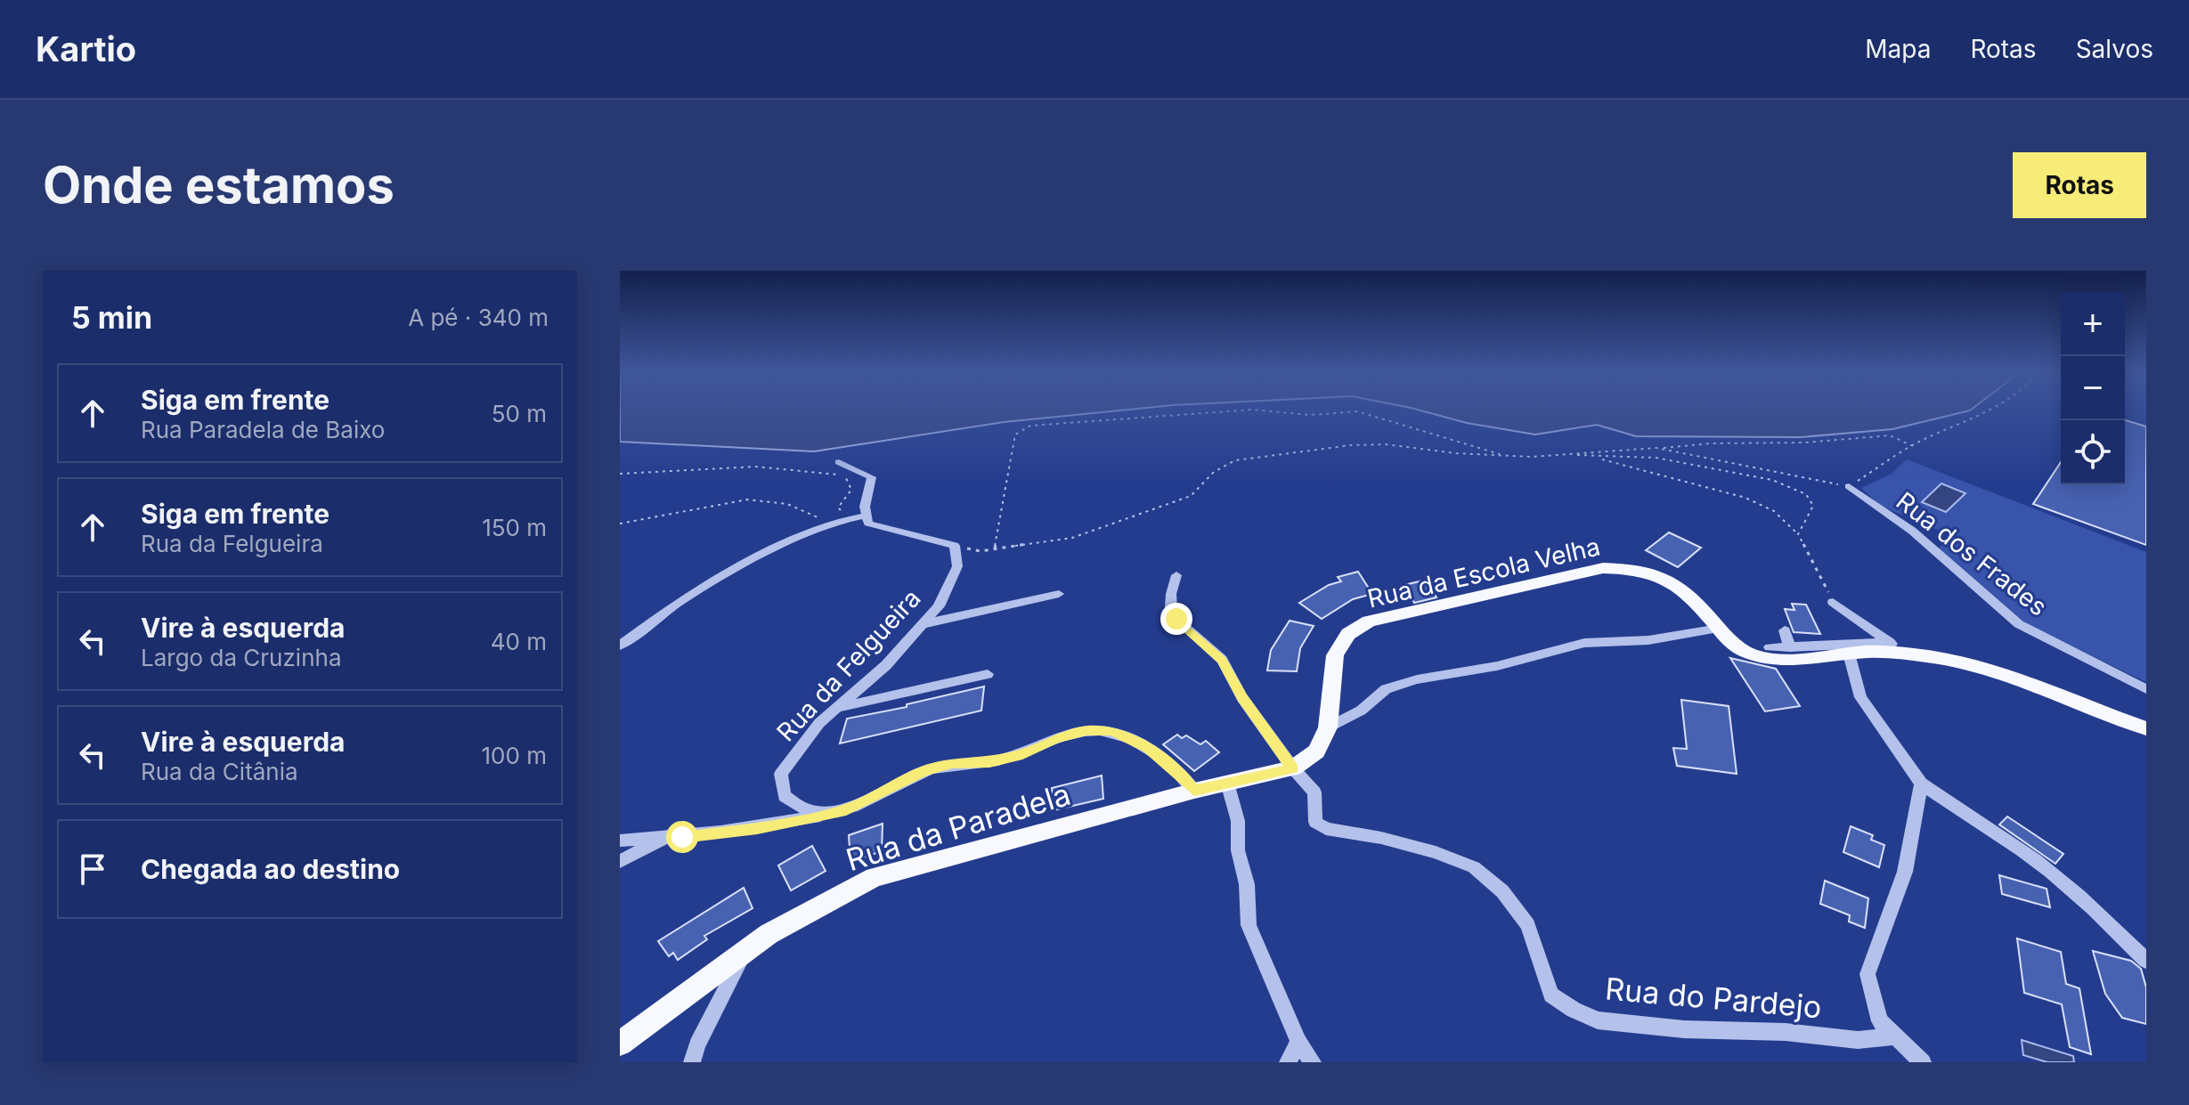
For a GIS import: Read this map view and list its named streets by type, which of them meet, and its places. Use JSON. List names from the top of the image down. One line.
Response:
{"streets":{"main road":["Rua da Escola Velha","Rua da Paradela"],"street":["Rua dos Frades","Rua da Felgueira","Rua do Pardejo"]},"crossings":[["Rua da Escola Velha","Rua da Paradela"],["Rua da Escola Velha","Rua do Pardejo"],["Rua da Felgueira","Rua da Paradela"],["Rua da Paradela","Rua do Pardejo"]],"page":{"header":"Kartio","nav":["Mapa","Rotas","Salvos"],"buttons":"Rotas","title":"Onde estamos","heading":["5 min","A pé · 340 m"],"map_buttons":["+","−"],"list":[["Siga em frente","Rua Paradela de Baixo","50 m"],["Siga em frente","Rua da Felgueira","150 m"],["Vire à esquerda","Largo da Cruzinha","40 m"],["Vire à esquerda","Rua da Citânia","100 m"],"Chegada ao destino"]}}
